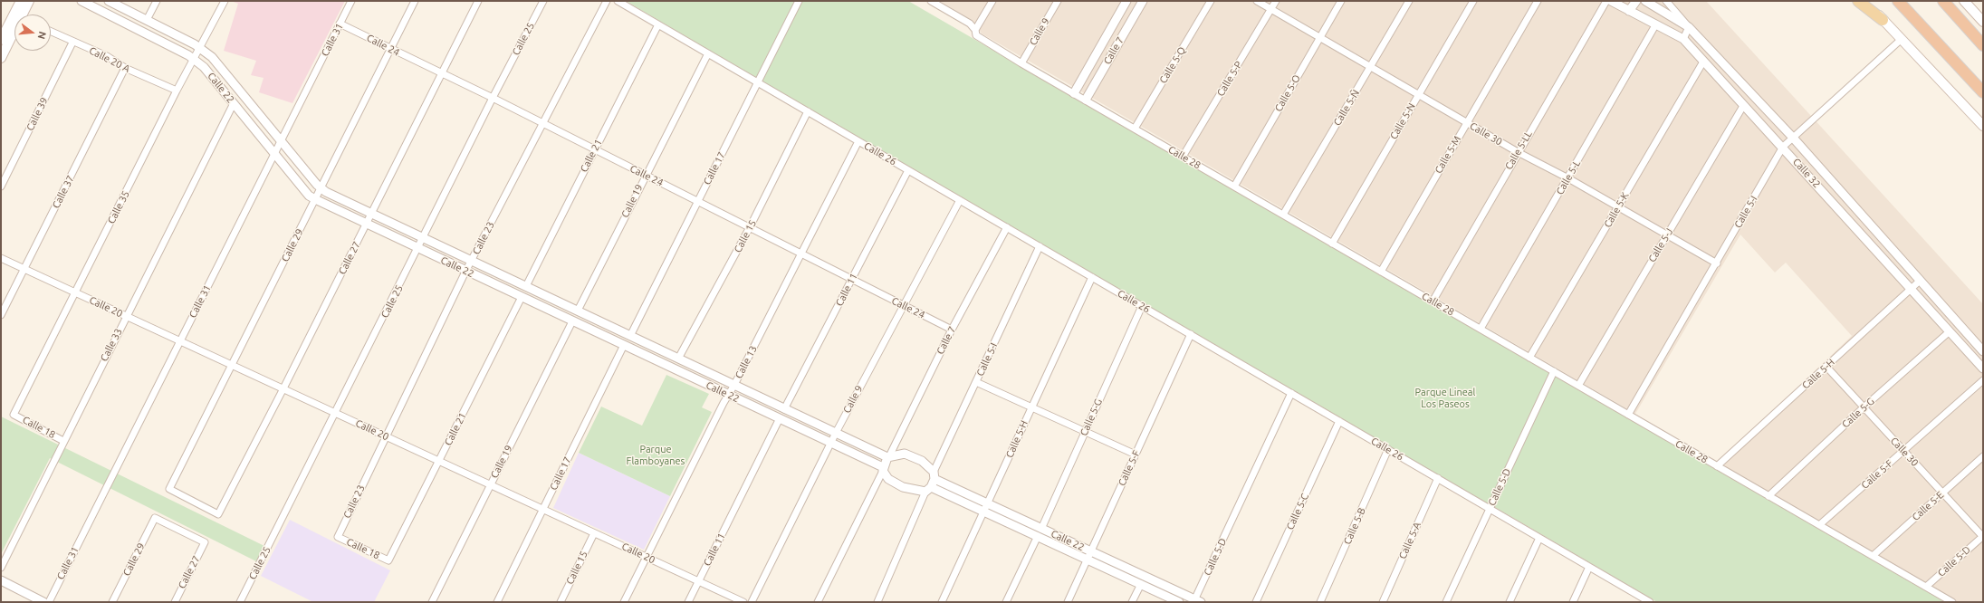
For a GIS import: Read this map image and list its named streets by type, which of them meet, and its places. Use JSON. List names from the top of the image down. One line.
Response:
{"streets":{"street":["Calle 9","Calle 25","Calle 31","Calle 24","Calle 7","Calle 20 A","Calle 5-Q","Calle 5-P","Calle 22","Calle 5-O","Calle 5-Ñ","Calle 39","Calle 5-N","Calle 30","Calle 5-LL","Calle 26","Calle 5-M","Calle 21","Calle 28","Calle 17","Calle 32","Calle 5-L","Calle 37","Calle 19","Calle 35","Calle 5-K","Calle 5-I","Calle 15","Calle 23","Calle 29","Calle 5-J","Calle 27","Calle 11","Calle 20","Calle 33","Calle 13","Calle 5-H","Calle 5-G","Calle 18","Calle 5-F","Calle 5-D","Calle 5-E","Calle 5-C","Calle 5-B","Calle 5-A"]},"crossings":[["Calle 9","Calle 24"],["Calle 9","Calle 22"],["Calle 9","Calle 26"],["Calle 9","Calle 28"],["Calle 25","Calle 24"],["Calle 25","Calle 22"],["Calle 25","Calle 20"],["Calle 31","Calle 24"],["Calle 31","Calle 22"],["Calle 31","Calle 20"],["Calle 24","Calle 7"],["Calle 24","Calle 21"],["Calle 24","Calle 17"],["Calle 24","Calle 19"],["Calle 24","Calle 15"],["Calle 24","Calle 23"],["Calle 24","Calle 29"],["Calle 24","Calle 27"],["Calle 24","Calle 11"],["Calle 24","Calle 13"],["Calle 7","Calle 22"],["Calle 7","Calle 26"],["Calle 7","Calle 28"],["Calle 20 A","Calle 39"],["Calle 20 A","Calle 37"],["Calle 20 A","Calle 35"],["Calle 5-Q","Calle 28"],["Calle 5-P","Calle 30"],["Calle 5-P","Calle 28"],["Calle 22","Calle 21"],["Calle 22","Calle 17"],["Calle 22","Calle 19"],["Calle 22","Calle 35"],["Calle 22","Calle 5-I"],["Calle 22","Calle 15"],["Calle 22","Calle 23"],["Calle 22","Calle 29"],["Calle 22","Calle 27"],["Calle 22","Calle 11"],["Calle 22","Calle 33"],["Calle 22","Calle 13"],["Calle 22","Calle 5-H"],["Calle 22","Calle 5-G"],["Calle 22","Calle 5-F"],["Calle 22","Calle 5-D"],["Calle 5-O","Calle 30"],["Calle 5-O","Calle 28"],["Calle 5-Ñ","Calle 30"],["Calle 5-Ñ","Calle 28"],["Calle 5-N","Calle 30"],["Calle 5-N","Calle 28"],["Calle 30","Calle 5-LL"],["Calle 30","Calle 5-M"],["Calle 30","Calle 5-L"],["Calle 30","Calle 5-K"],["Calle 30","Calle 5-I"],["Calle 30","Calle 5-J"],["Calle 30","Calle 5-H"],["Calle 30","Calle 5-G"],["Calle 30","Calle 5-F"],["Calle 30","Calle 5-D"],["Calle 30","Calle 5-E"],["Calle 5-LL","Calle 28"],["Calle 26","Calle 21"],["Calle 26","Calle 17"],["Calle 26","Calle 19"],["Calle 26","Calle 5-I"],["Calle 26","Calle 15"],["Calle 26","Calle 11"],["Calle 26","Calle 13"],["Calle 26","Calle 5-H"],["Calle 26","Calle 5-G"],["Calle 26","Calle 5-F"],["Calle 26","Calle 5-D"],["Calle 26","Calle 5-C"],["Calle 26","Calle 5-B"],["Calle 26","Calle 5-A"],["Calle 5-M","Calle 28"],["Calle 21","Calle 20"],["Calle 21","Calle 18"],["Calle 28","Calle 5-L"],["Calle 28","Calle 5-K"],["Calle 28","Calle 5-I"],["Calle 28","Calle 5-J"],["Calle 28","Calle 5-H"],["Calle 28","Calle 5-G"],["Calle 28","Calle 5-F"],["Calle 28","Calle 5-D"],["Calle 28","Calle 5-E"],["Calle 17","Calle 20"],["Calle 32","Calle 5-L"],["Calle 32","Calle 5-K"],["Calle 32","Calle 5-I"],["Calle 32","Calle 5-J"],["Calle 32","Calle 5-H"],["Calle 32","Calle 5-G"],["Calle 37","Calle 20"],["Calle 19","Calle 20"],["Calle 35","Calle 20"],["Calle 35","Calle 18"],["Calle 15","Calle 20"],["Calle 23","Calle 20"],["Calle 23","Calle 18"],["Calle 29","Calle 27"],["Calle 29","Calle 20"],["Calle 27","Calle 20"],["Calle 11","Calle 20"],["Calle 20","Calle 33"],["Calle 20","Calle 13"],["Calle 33","Calle 18"]],"parks":["Parque Lineal Los Paseos","Parque Flamboyanes"],"north":"right"}
